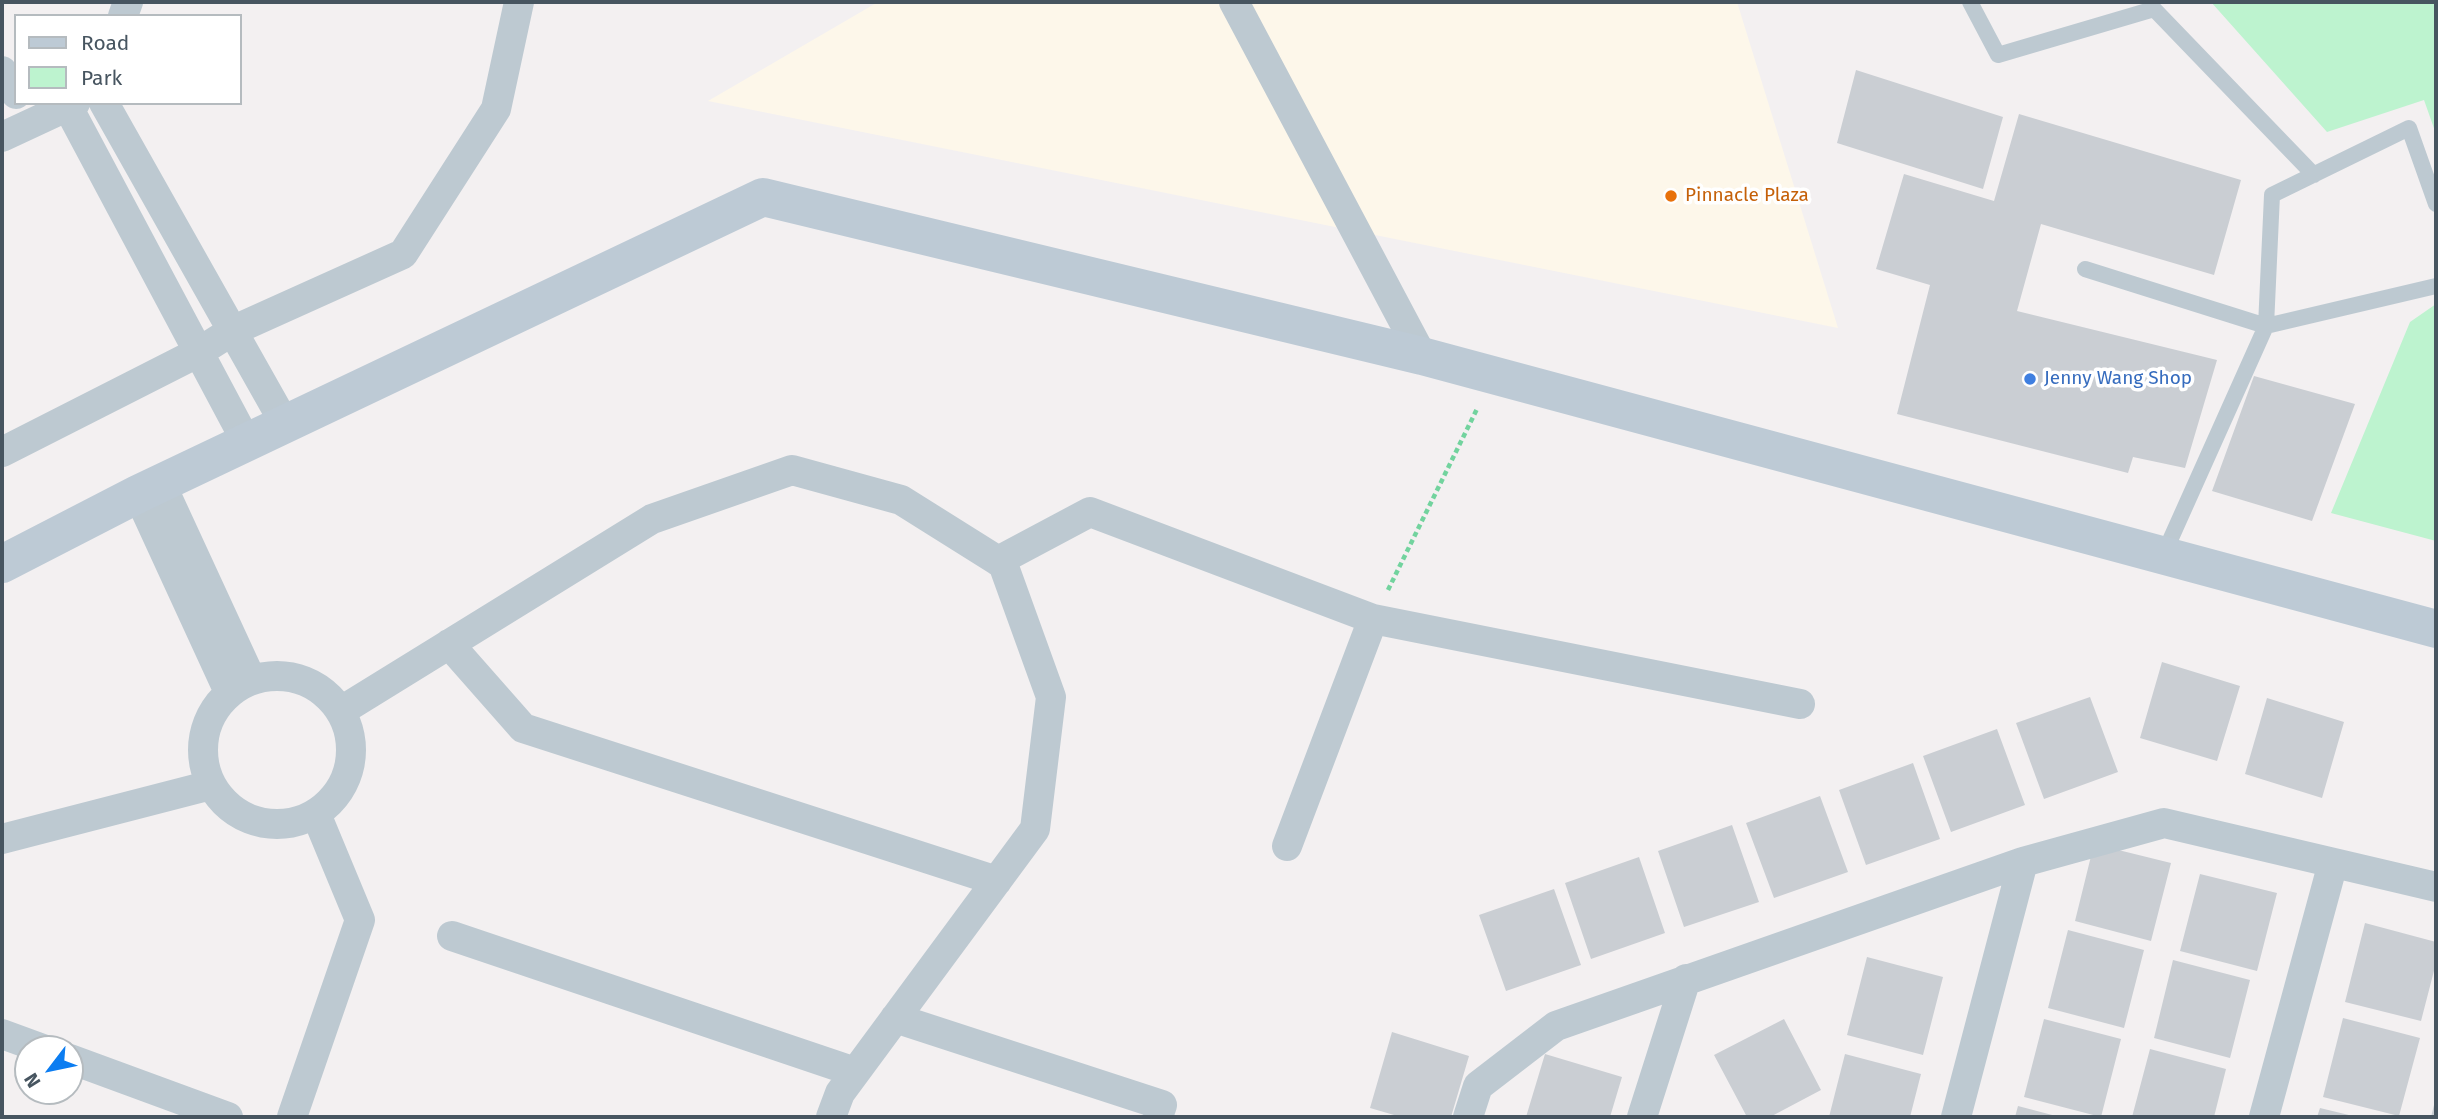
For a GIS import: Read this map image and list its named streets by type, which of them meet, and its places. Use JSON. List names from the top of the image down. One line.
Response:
{"places":["Pinnacle Plaza","Jenny Wang Shop"],"legend":["Road","Park"],"north":"bottom left"}
